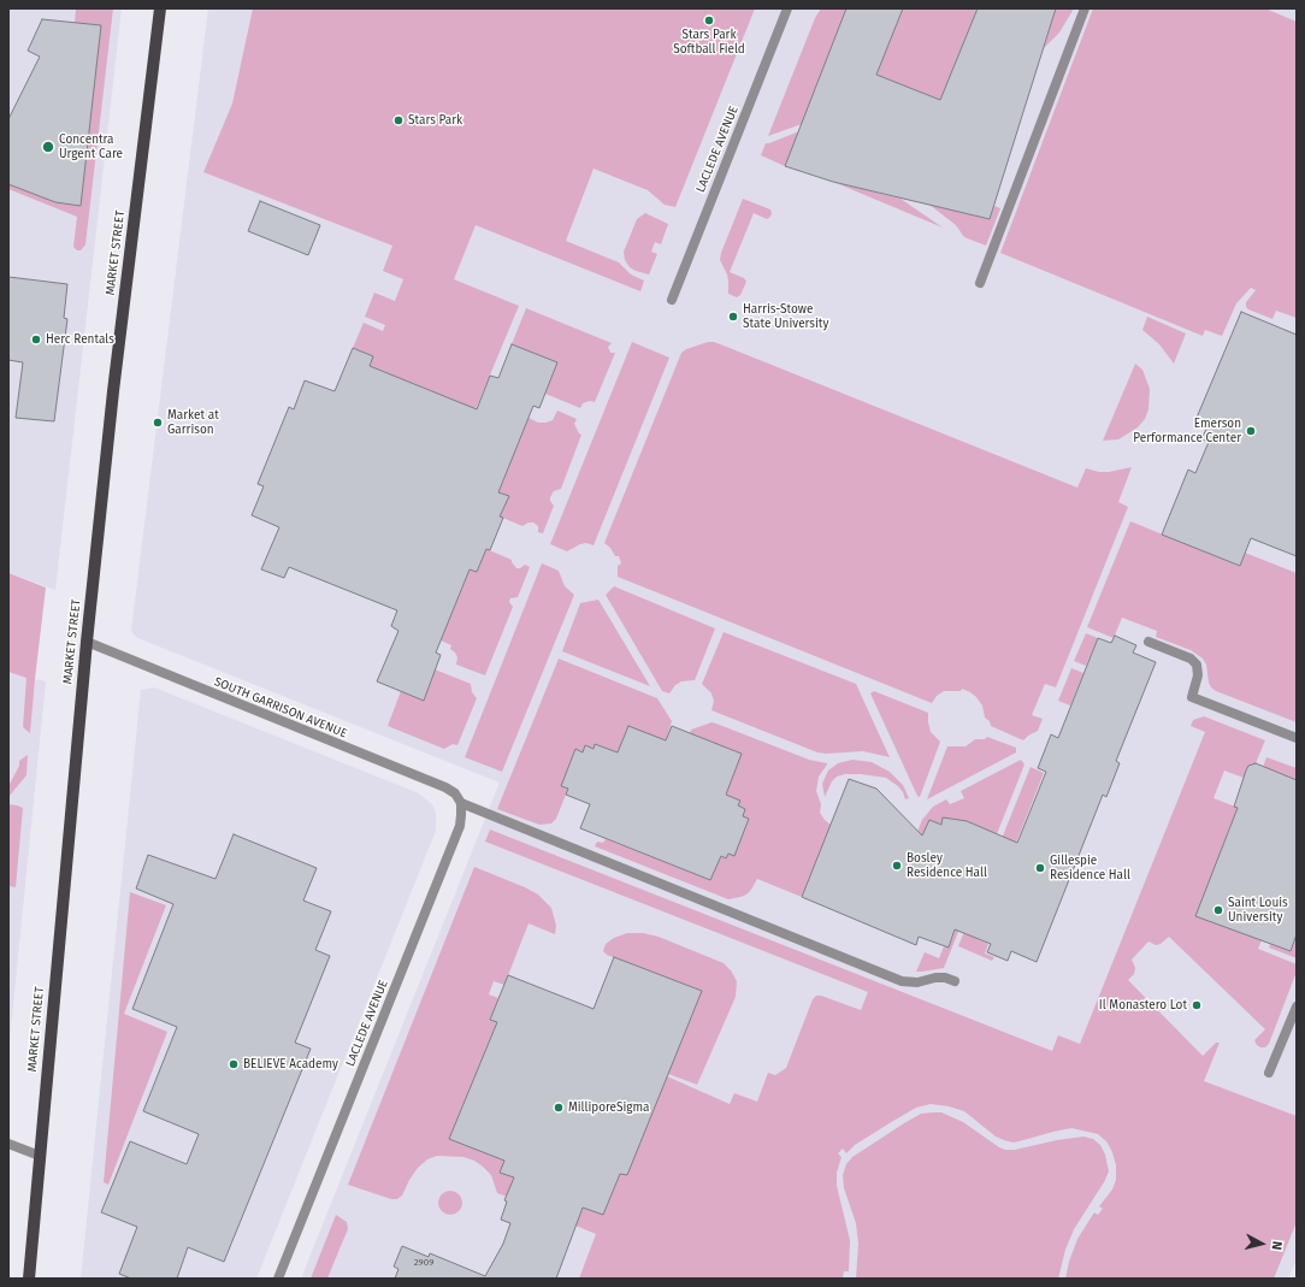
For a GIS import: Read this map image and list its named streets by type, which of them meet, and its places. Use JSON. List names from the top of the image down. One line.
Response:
{"streets":{"main road":["MARKET STREET"],"street":["LACLEDE AVENUE","SOUTH GARRISON AVENUE"]},"crossings":[["LACLEDE AVENUE","SOUTH GARRISON AVENUE"],["MARKET STREET","SOUTH GARRISON AVENUE"]],"places":["Stars Park Softball Field","Stars Park","Concentra Urgent Care","Harris-Stowe State University","Herc Rentals","Market at Garrison","Emerson Performance Center","Bosley Residence Hall","Gillespie Residence Hall","Saint Louis University","Il Monastero Lot","BELIEVE Academy","MilliporeSigma"],"house_numbers":["2909"],"north":"right"}
